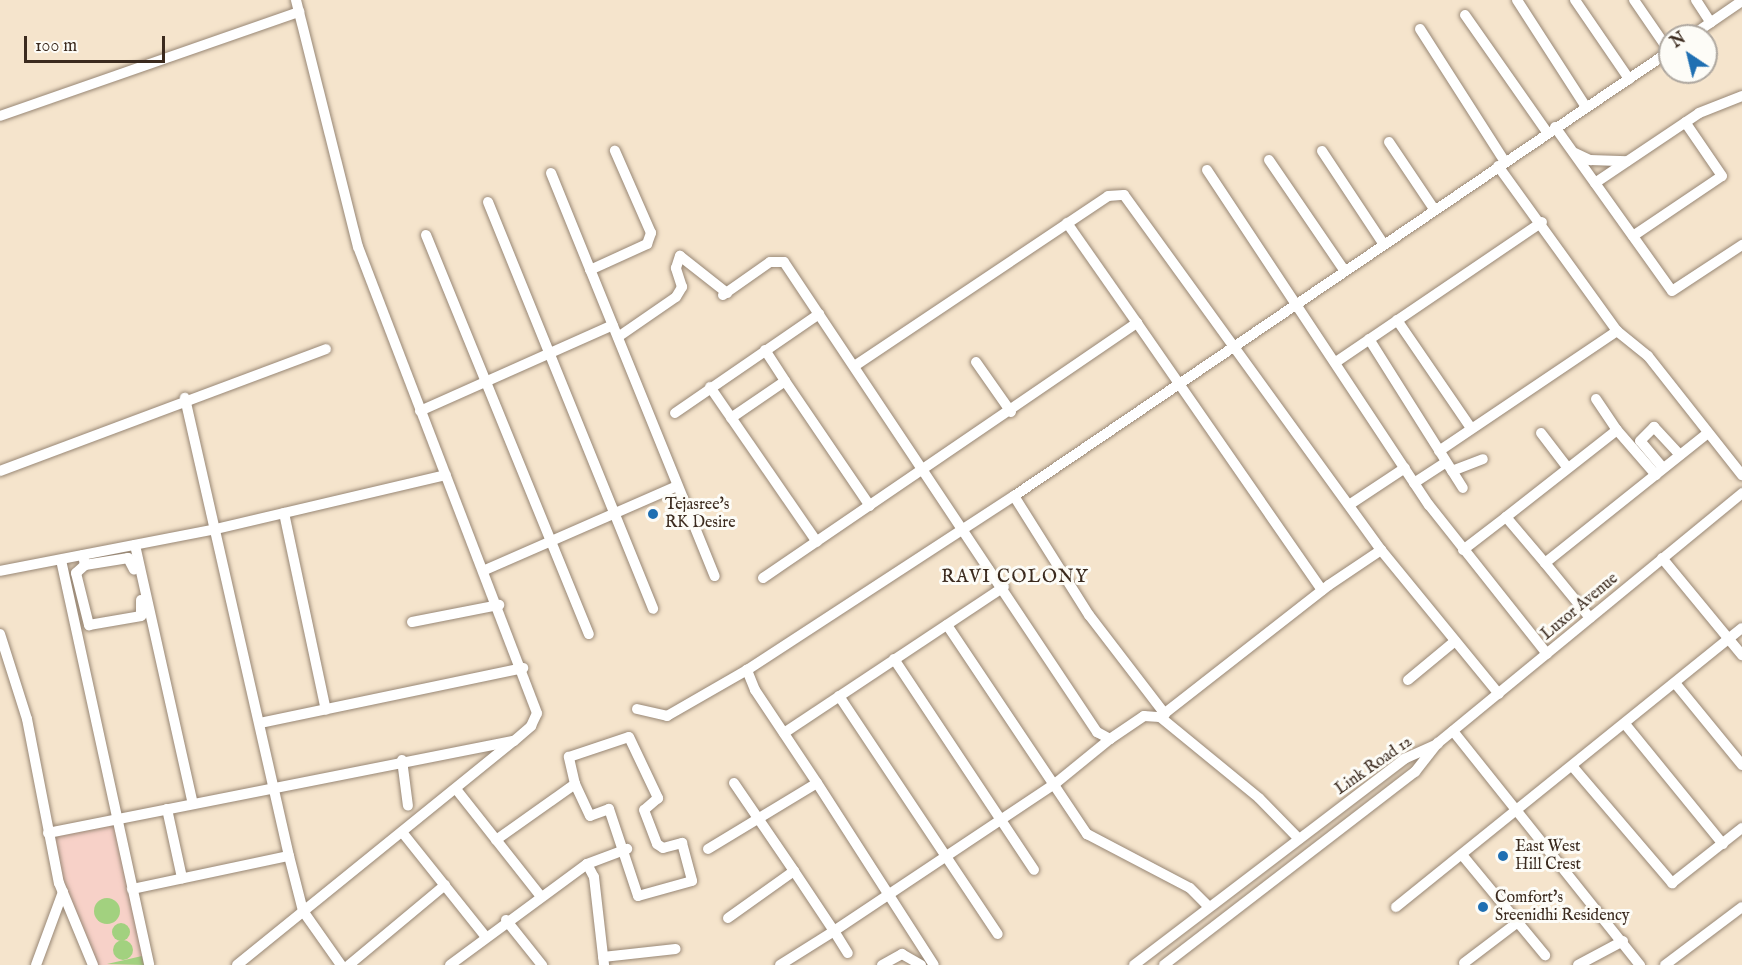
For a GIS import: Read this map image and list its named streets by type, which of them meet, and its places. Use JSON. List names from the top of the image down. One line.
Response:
{"streets":{"street":["Luxor Avenue","Link Road 12"]},"crossings":[["Luxor Avenue","Link Road 12"]],"districts":["RAVI COLONY"],"places":["Tejasree's RK Desire","East West Hill Crest","Comfort's Sreenidhi Residency"],"scale_bar":"100 m","north":"top left"}
